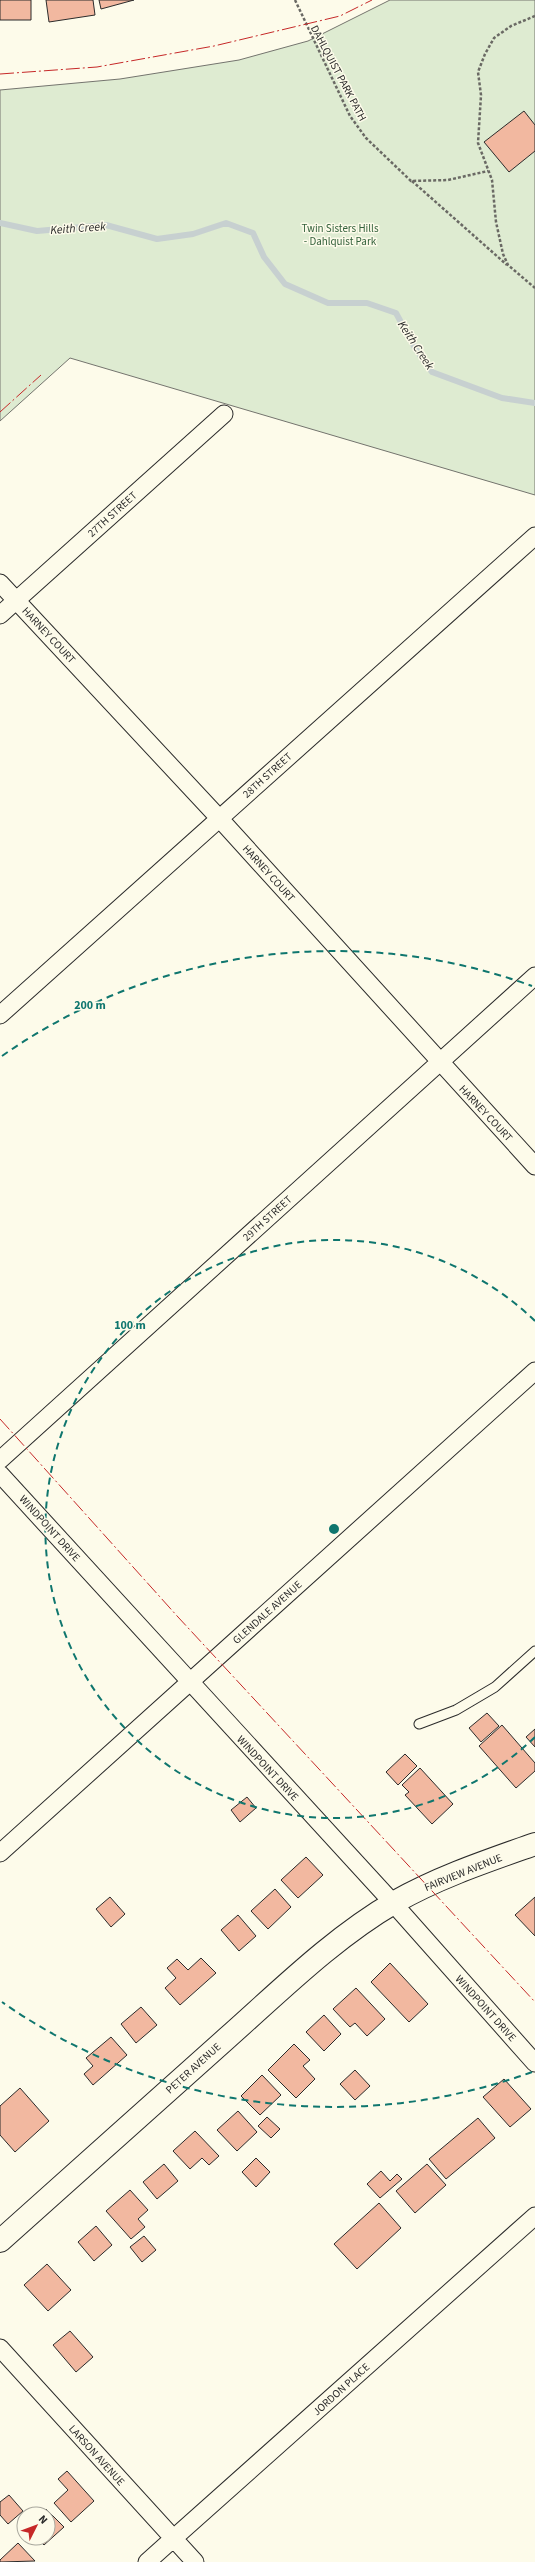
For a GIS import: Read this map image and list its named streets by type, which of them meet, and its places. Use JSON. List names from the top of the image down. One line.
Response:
{"streets":{"street":["27TH STREET","HARNEY COURT","28TH STREET","29TH STREET","WINDPOINT DRIVE","GLENDALE AVENUE","FAIRVIEW AVENUE","PETER AVENUE","JORDON PLACE","LARSON AVENUE"],"path":["DAHLQUIST PARK PATH"]},"crossings":[["27TH STREET","HARNEY COURT"],["HARNEY COURT","28TH STREET"],["HARNEY COURT","29TH STREET"],["WINDPOINT DRIVE","GLENDALE AVENUE"],["WINDPOINT DRIVE","FAIRVIEW AVENUE"],["WINDPOINT DRIVE","PETER AVENUE"],["FAIRVIEW AVENUE","PETER AVENUE"],["JORDON PLACE","LARSON AVENUE"]],"water":["Keith Creek"],"parks":["Twin Sisters Hills - Dahlquist Park"],"north":"top right","rings":["200 m","100 m"]}
